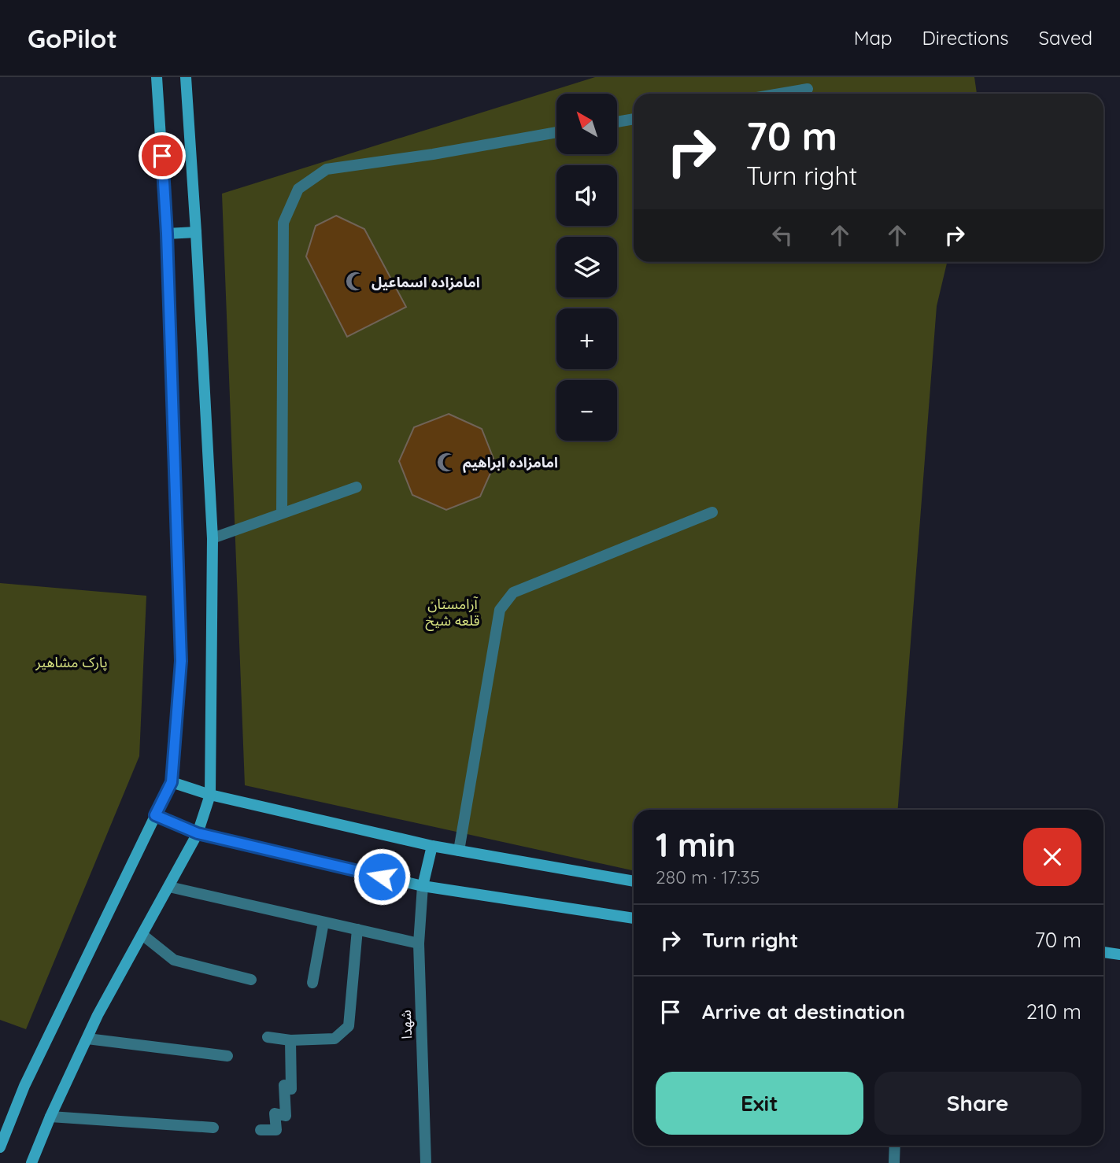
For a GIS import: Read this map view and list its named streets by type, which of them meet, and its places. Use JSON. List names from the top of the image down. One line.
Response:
{"streets":{"street":["شهدا"]},"parks":["آرامستان قلعه شیخ","پارک مشاهیر"],"places":{"mosque":["امامزاده اسماعیل","امامزاده ابراهیم"]},"north":"top left","page":{"header":"GoPilot","nav":["Map","Directions","Saved"],"map_buttons":["+","−"],"turn":["70 m","Turn right"],"heading":["1 min","280 m · 17:35"],"list":[{"name":"Turn right","value":"70 m"},{"name":"Arrive at destination","value":"210 m"}],"buttons":["Exit","Share"]}}
